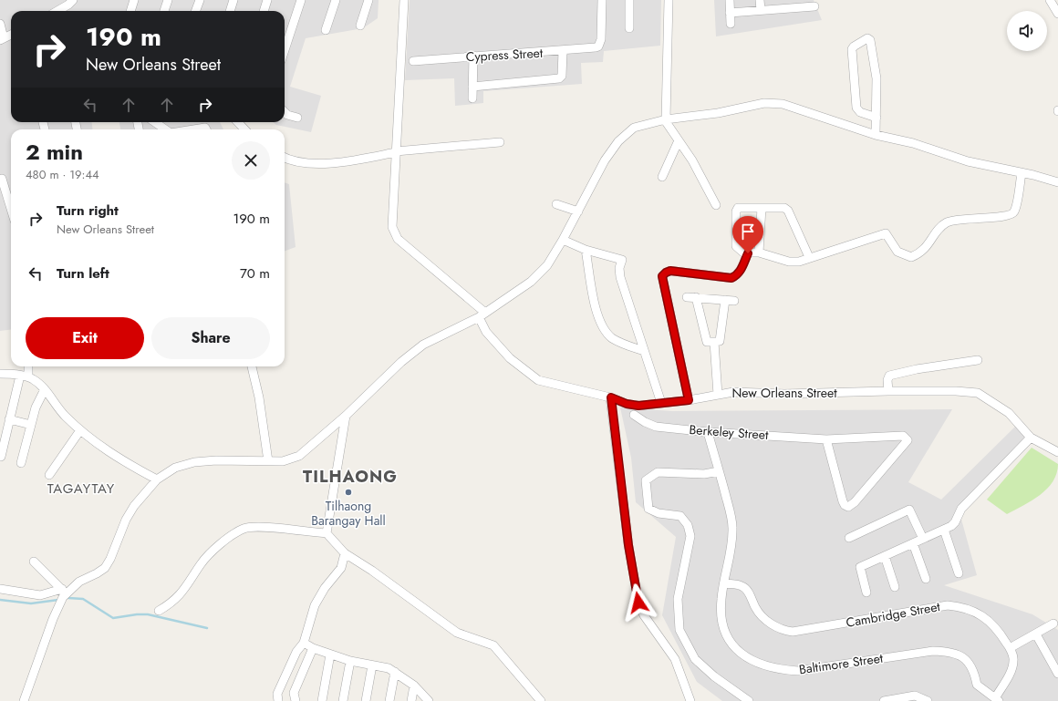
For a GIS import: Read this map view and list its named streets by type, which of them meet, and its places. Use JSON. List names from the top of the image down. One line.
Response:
{"streets":{"street":["Cypress Street","New Orleans Street","Berkeley Street","Cambridge Street","Baltimore Street"]},"crossings":[["Berkeley Street","Baltimore Street"],["Cambridge Street","Baltimore Street"]],"districts":["TILHAONG","TAGAYTAY"],"places":["Tilhaong Barangay Hall"],"page":{"turn":["190 m","New Orleans Street"],"heading":["2 min","480 m · 19:44"],"list":[{"name":"Turn right","note":"New Orleans Street","value":"190 m"},{"name":"Turn left","value":"70 m"}],"buttons":["Exit","Share"]}}
